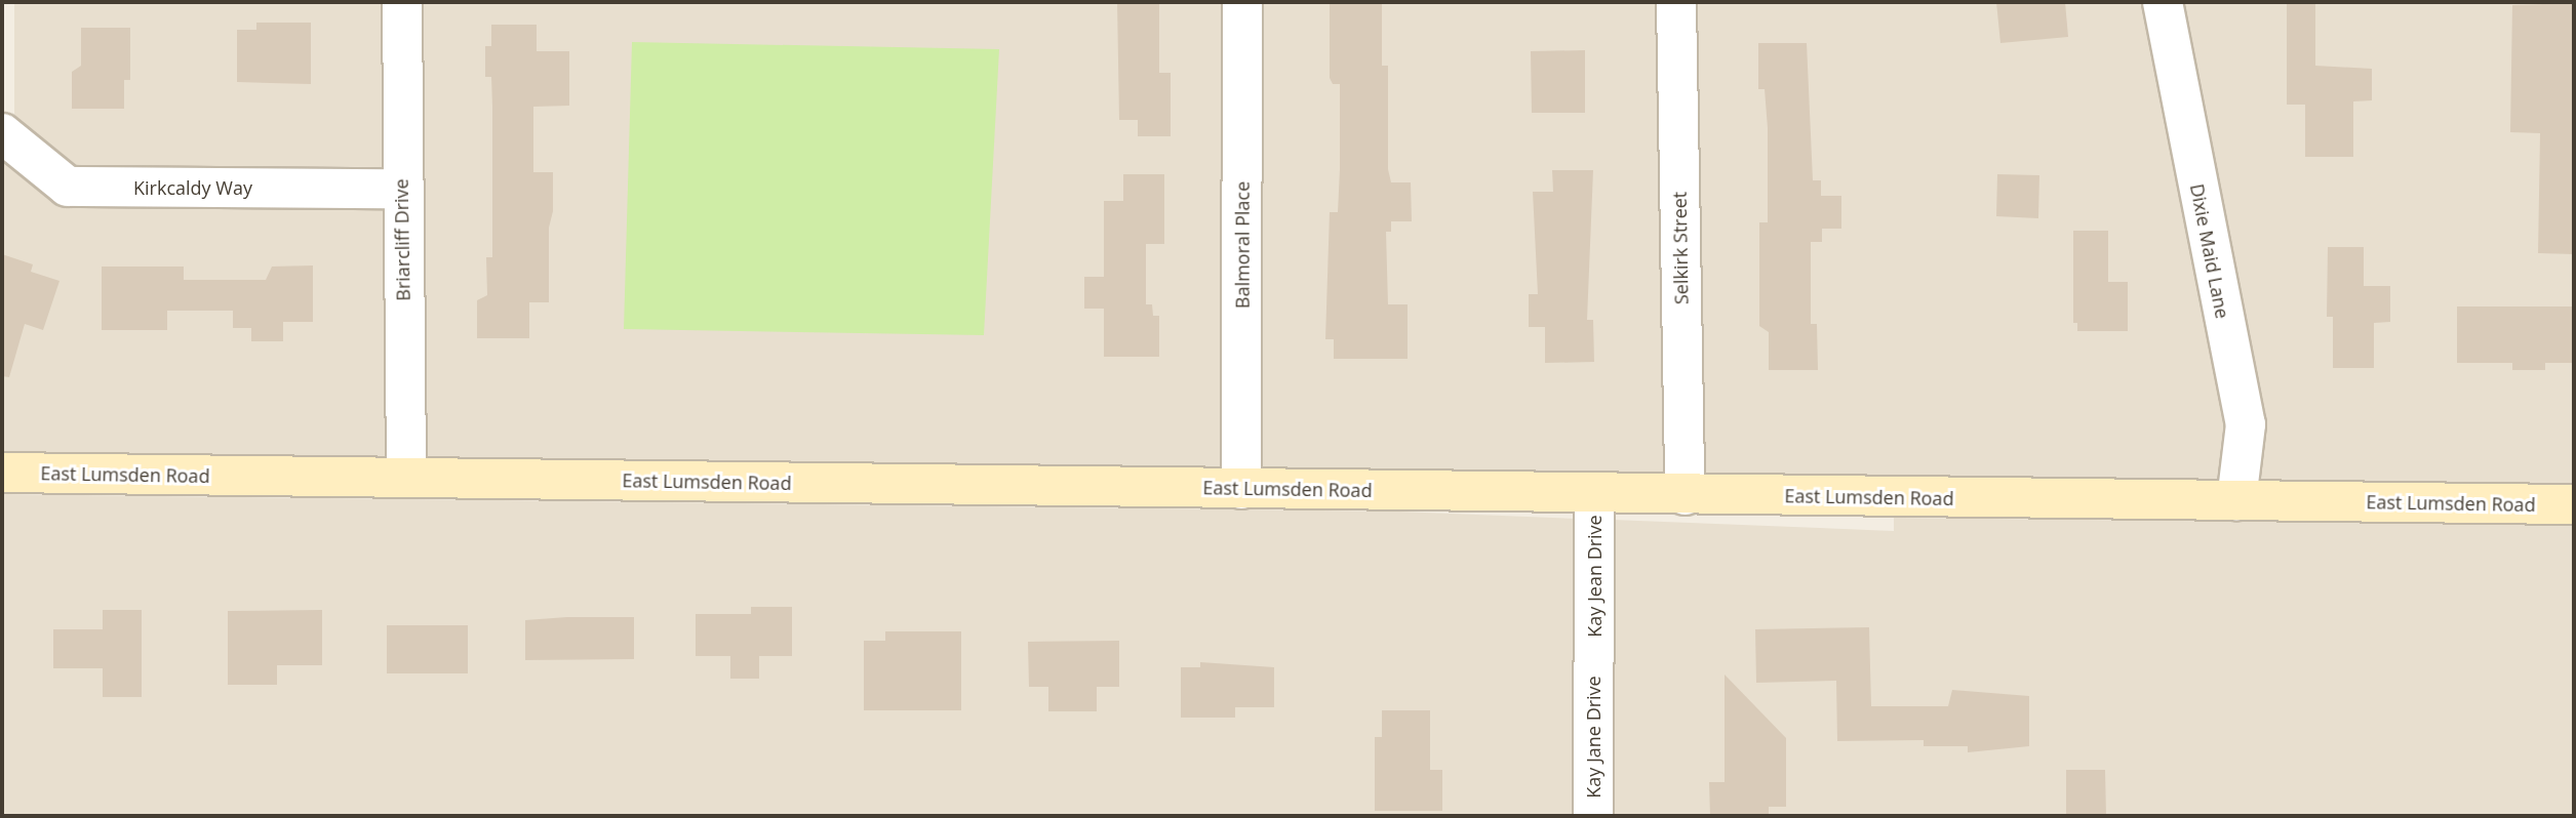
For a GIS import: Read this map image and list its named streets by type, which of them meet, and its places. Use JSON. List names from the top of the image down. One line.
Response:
{"streets":{"street":["Kirkcaldy Way","Briarcliff Drive","Balmoral Place","Selkirk Street","Dixie Maid Lane","East Lumsden Road","Kay Jean Drive","Kay Jane Drive"]},"crossings":[["Kirkcaldy Way","Briarcliff Drive"],["Briarcliff Drive","East Lumsden Road"],["Balmoral Place","East Lumsden Road"],["Selkirk Street","East Lumsden Road"],["Dixie Maid Lane","East Lumsden Road"],["East Lumsden Road","Kay Jean Drive"],["Kay Jean Drive","Kay Jane Drive"]]}
